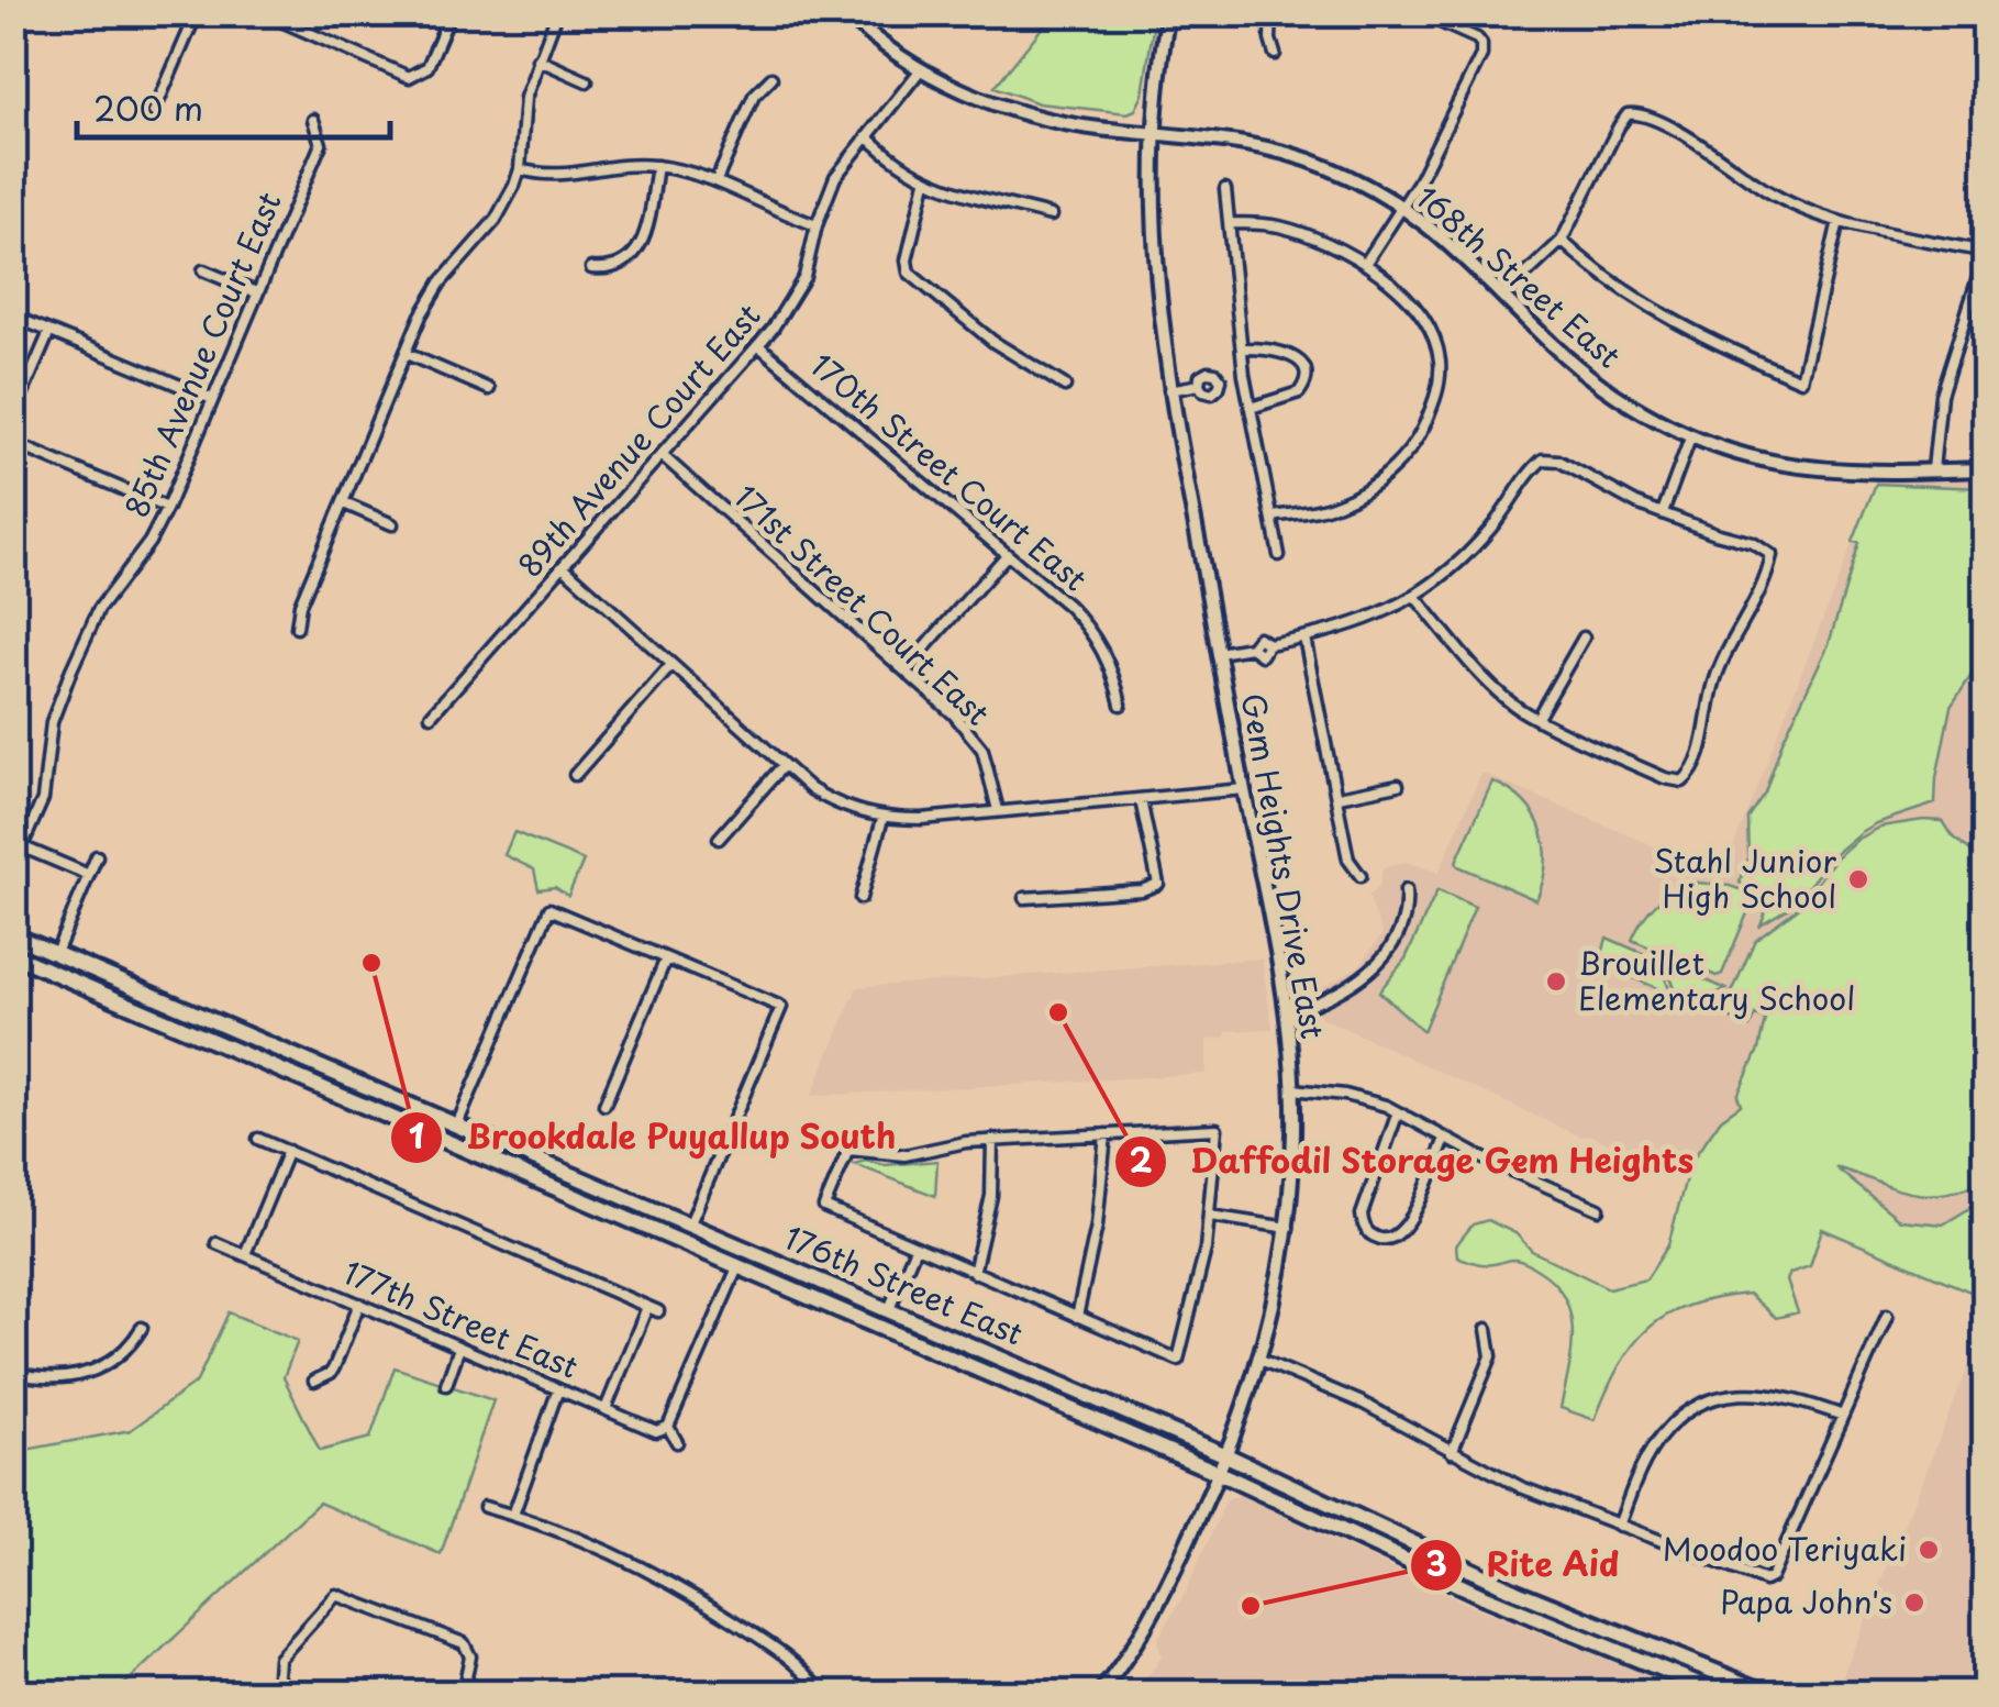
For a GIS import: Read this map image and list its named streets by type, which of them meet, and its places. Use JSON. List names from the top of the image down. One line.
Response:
{"streets":{"main road":["176th Street East"],"street":["168th Street East","85th Avenue Court East","89th Avenue Court East","170th Street Court East","171st Street Court East","Gem Heights Drive East","177th Street East"]},"crossings":[["168th Street East","89th Avenue Court East"],["168th Street East","Gem Heights Drive East"],["89th Avenue Court East","170th Street Court East"],["89th Avenue Court East","171st Street Court East"],["Gem Heights Drive East","176th Street East"]],"places":["Stahl Junior High School","Brookdale Puyallup South","Brouillet Elementary School","Daffodil Storage Gem Heights","Moodoo Teriyaki","Papa John's","Rite Aid"],"scale_bar":"200 m"}
